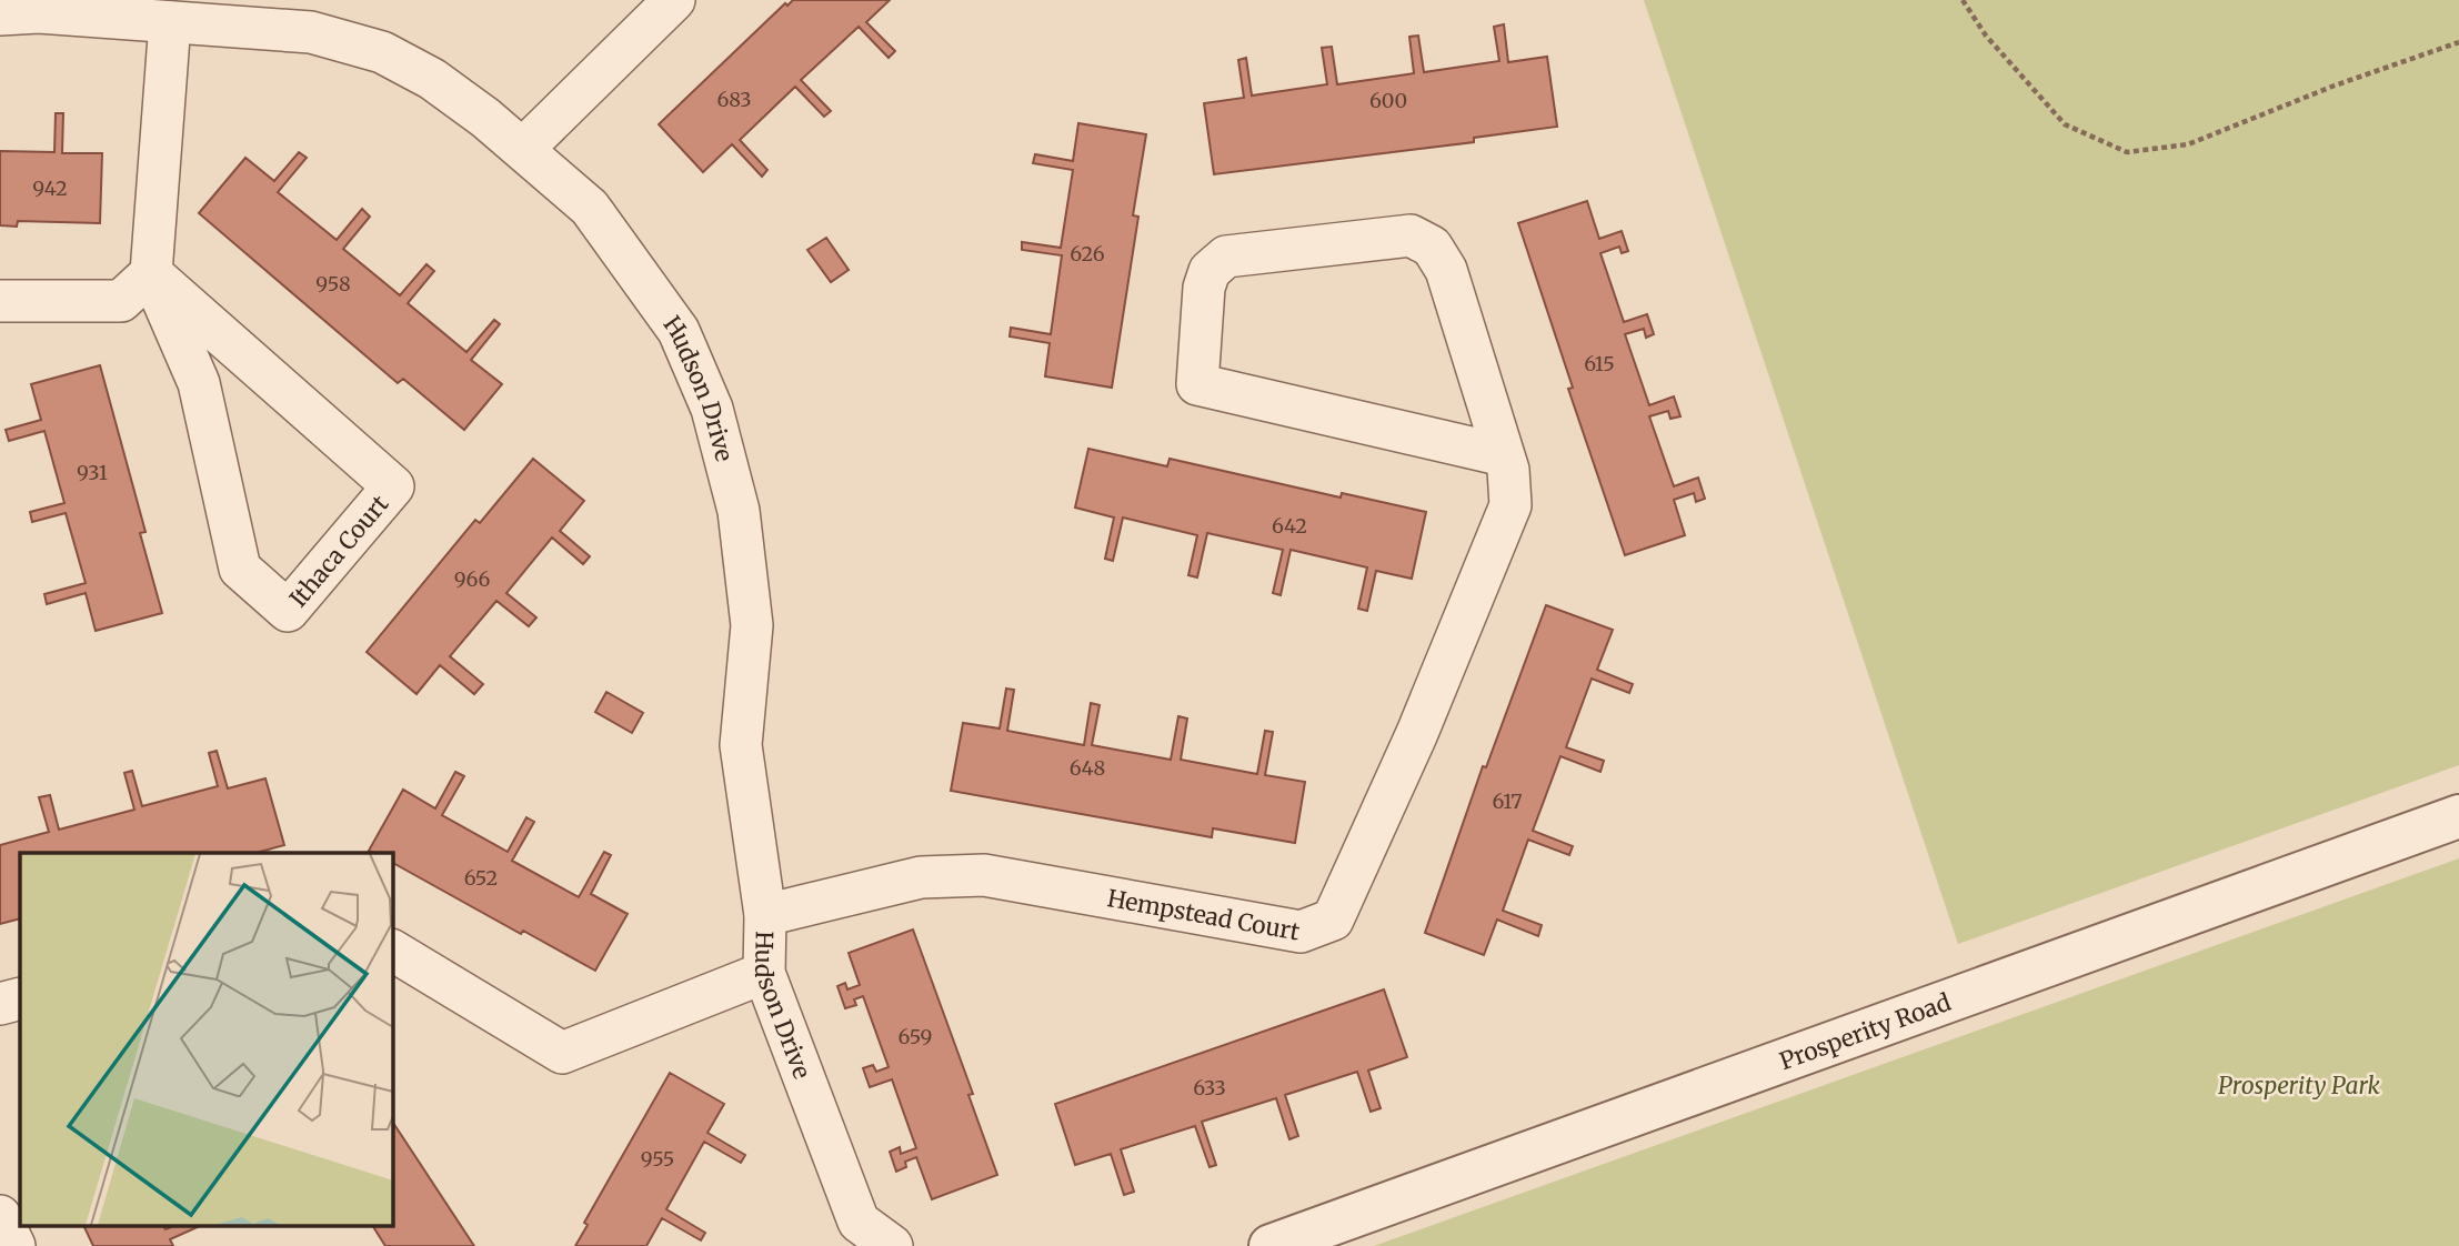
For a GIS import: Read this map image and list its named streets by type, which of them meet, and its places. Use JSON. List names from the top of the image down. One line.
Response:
{"streets":{"street":["Hudson Drive","Ithaca Court","Hempstead Court","Prosperity Road"]},"crossings":[["Hudson Drive","Ithaca Court"],["Hudson Drive","Hempstead Court"]],"parks":["Prosperity Park"],"house_numbers":["683","600","942","626","958","615","931","642","966","648","617","652","659","633","955"]}
